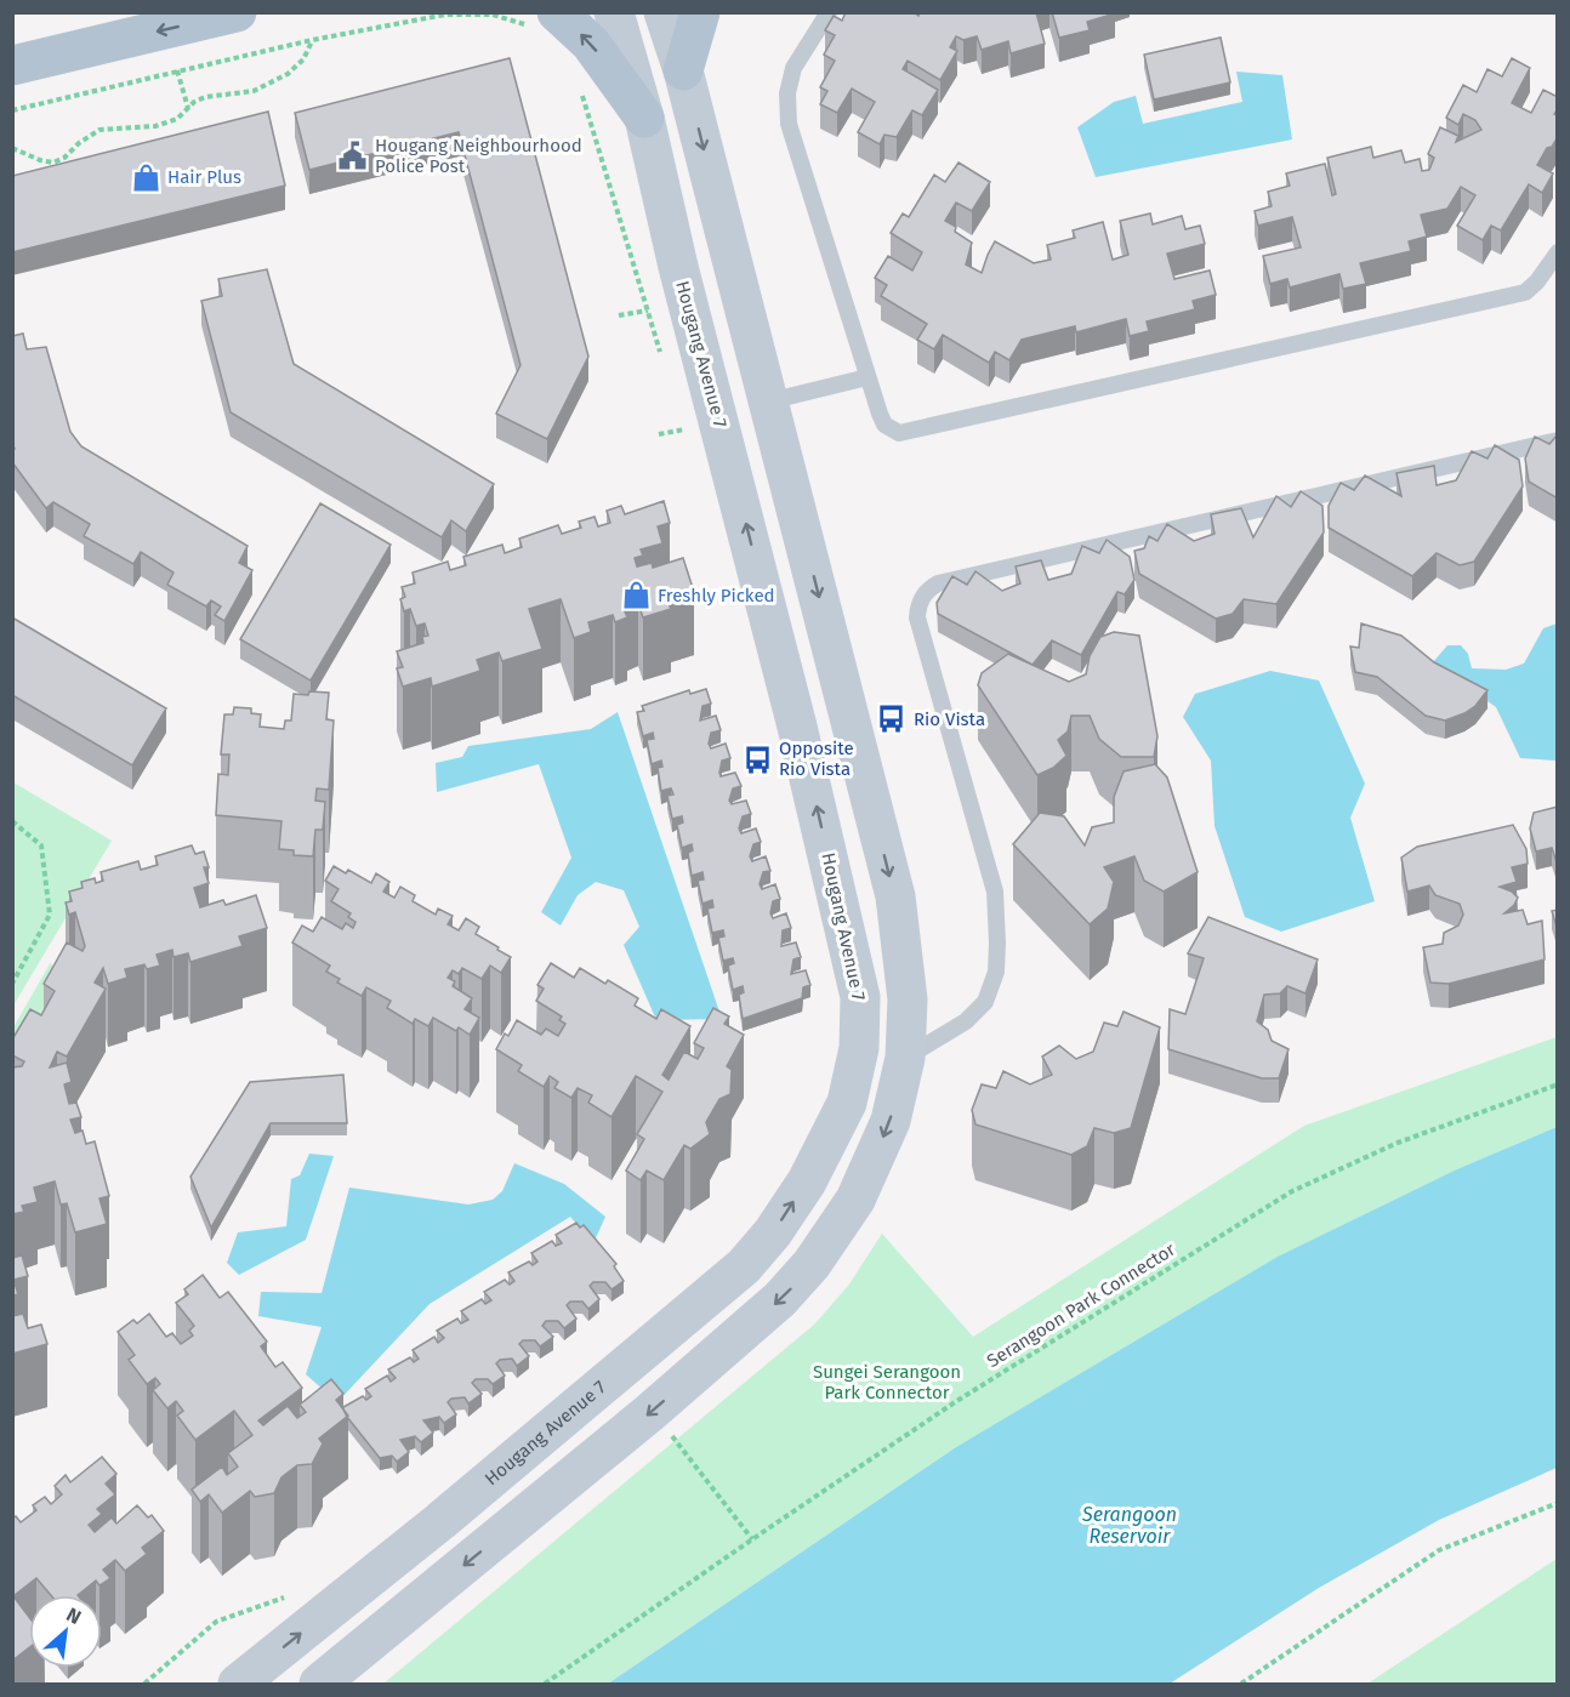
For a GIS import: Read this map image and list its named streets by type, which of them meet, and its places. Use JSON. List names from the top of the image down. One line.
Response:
{"streets":{"main road":["Hougang Avenue 7"],"path":["Serangoon Park Connector"]},"one_way":["Hougang Avenue 7"],"water":["Serangoon Reservoir"],"parks":["Sungei Serangoon Park Connector"],"places":{"public building":["Hougang Neighbourhood Police Post"],"shop":["Hair Plus","Freshly Picked"],"bus stop":["Rio Vista","Opposite Rio Vista"]},"north":"top right"}
